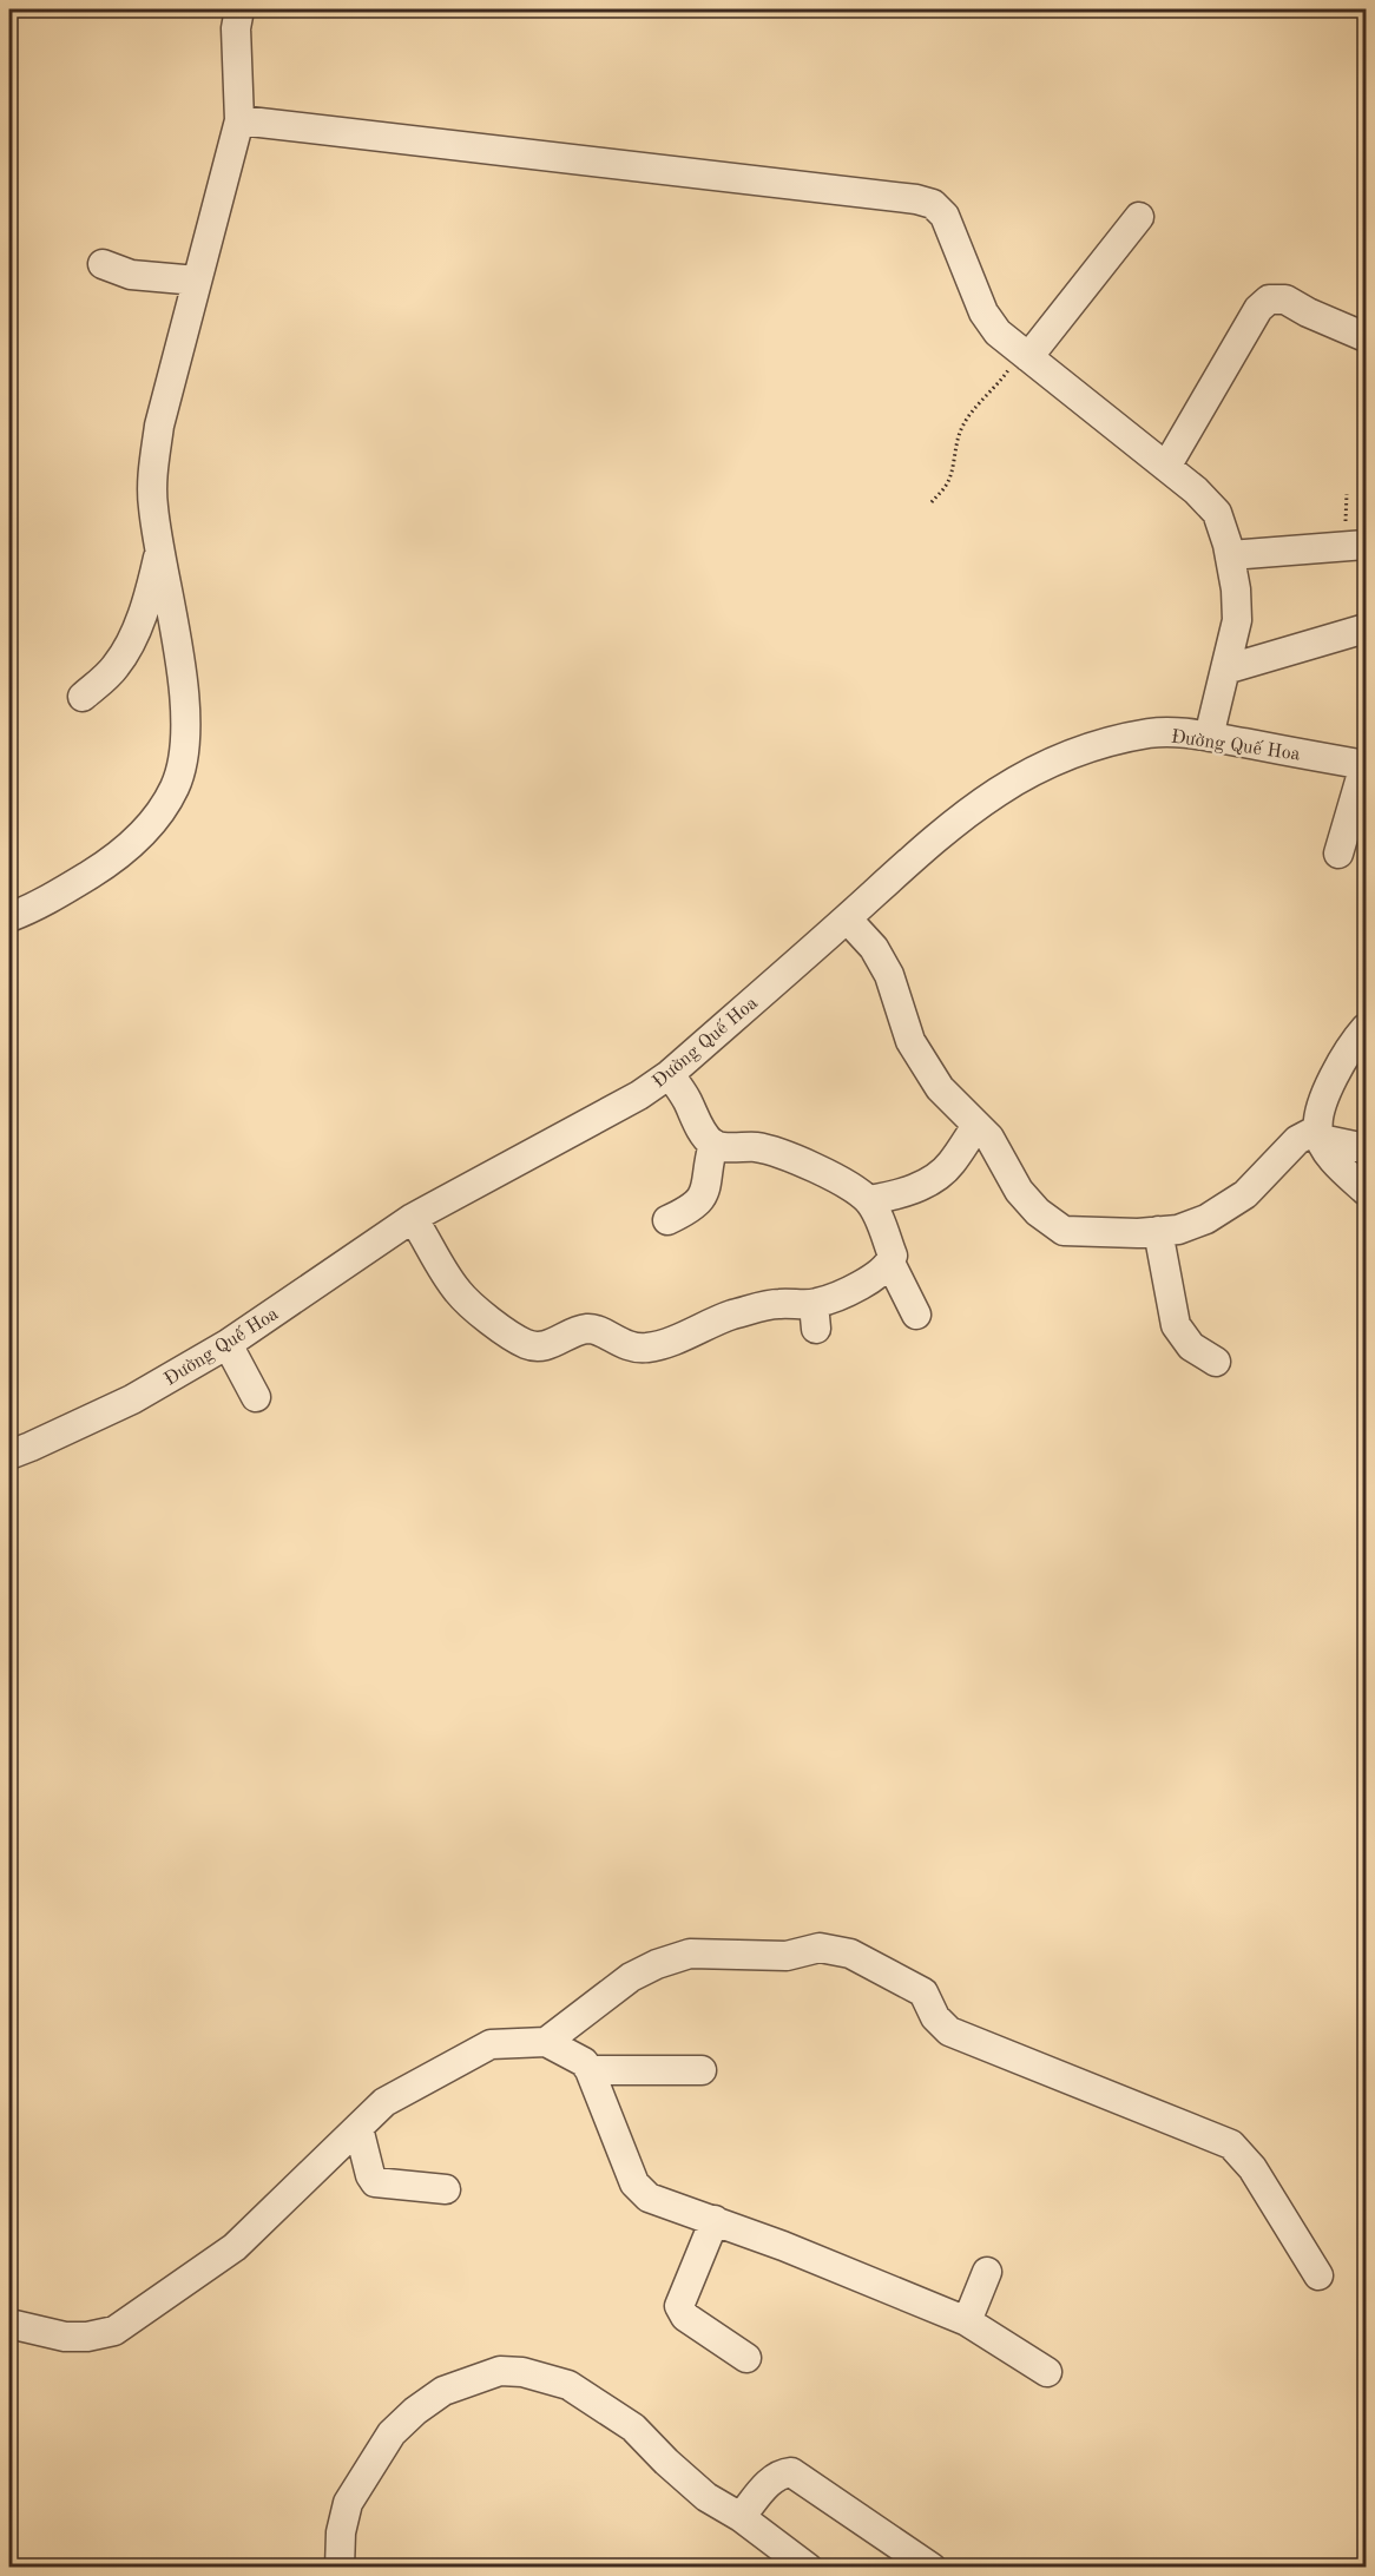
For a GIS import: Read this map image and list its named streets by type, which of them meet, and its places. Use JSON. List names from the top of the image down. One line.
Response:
{"streets":{"street":["Đường Quế Hoa"]}}
